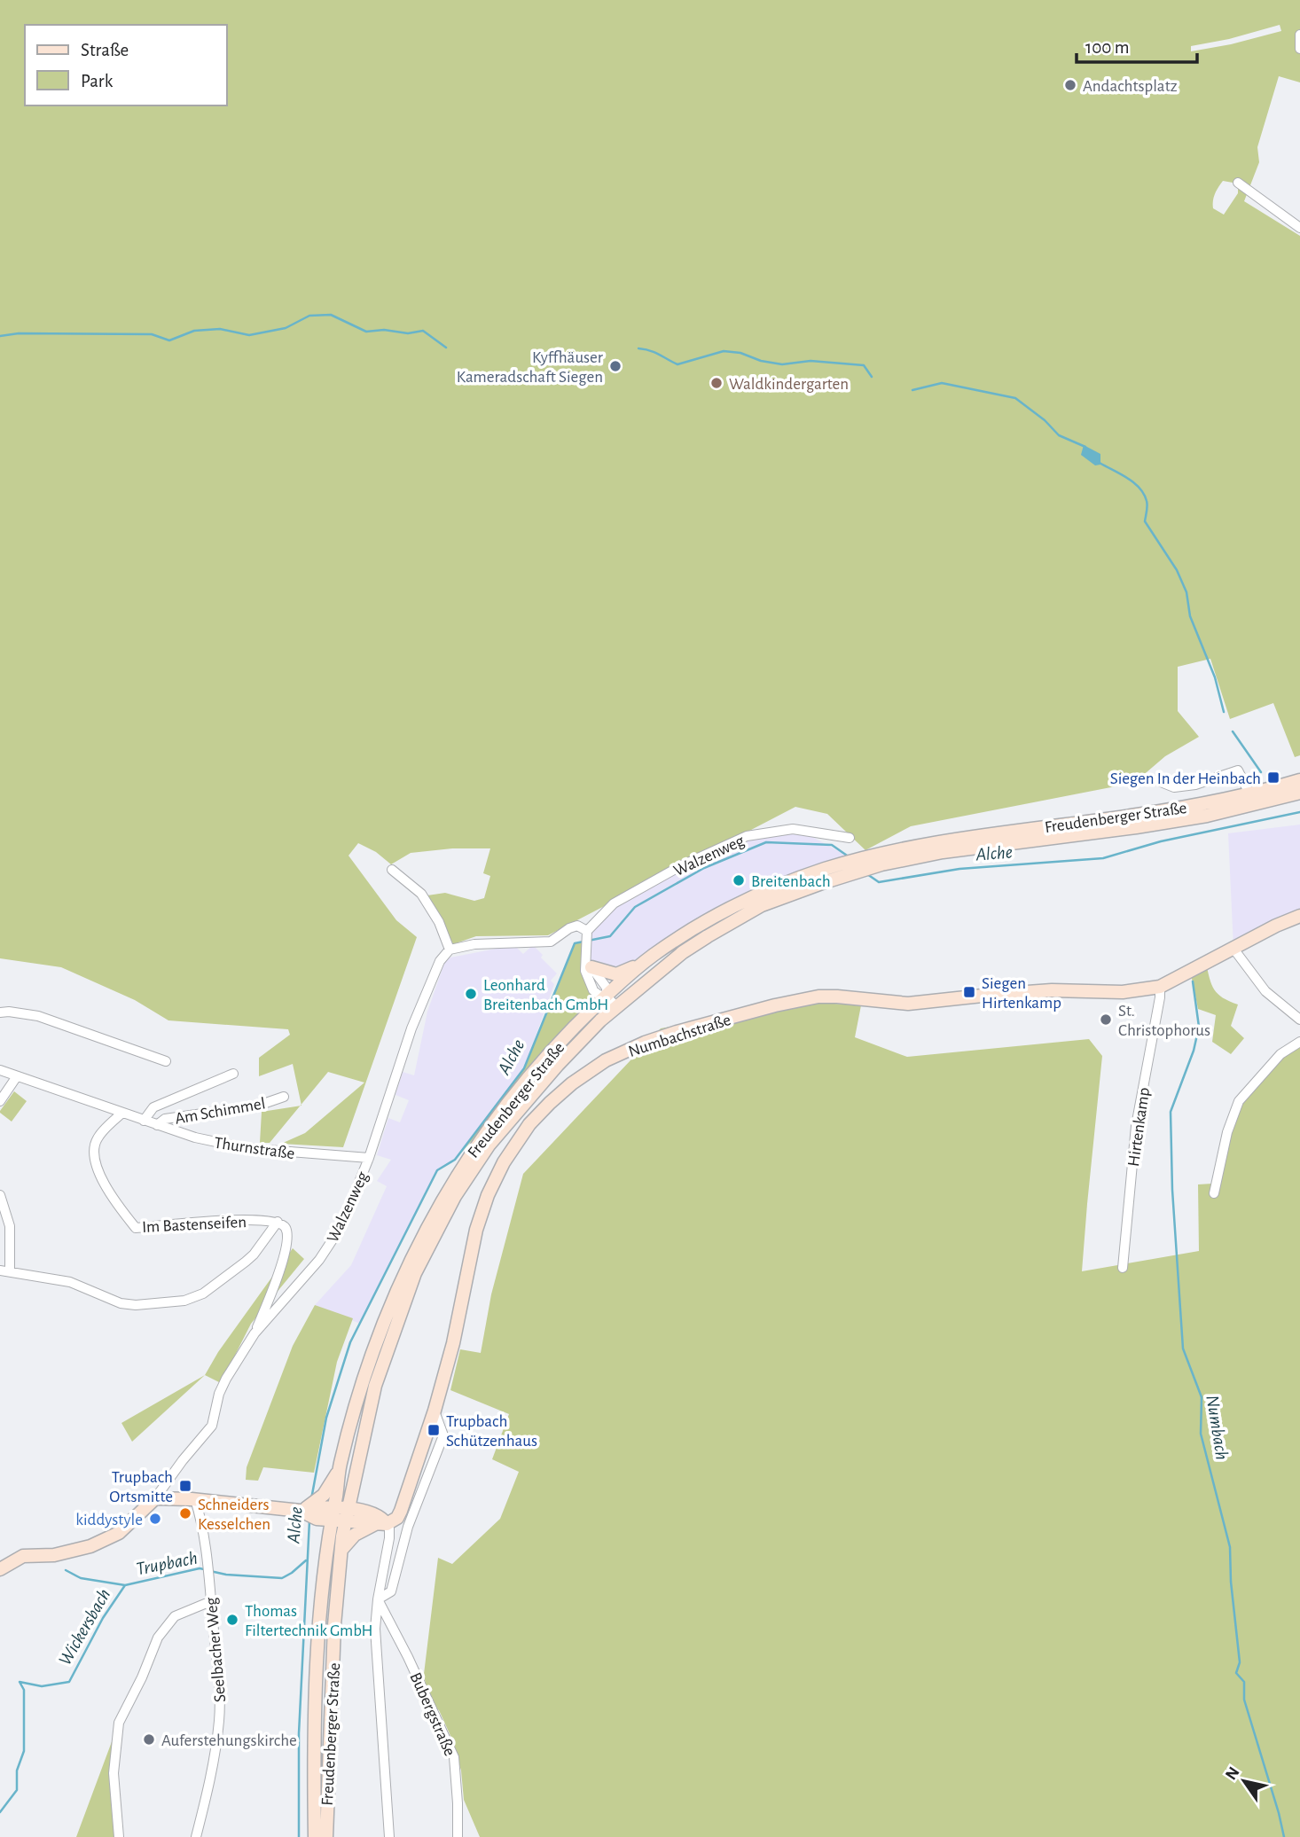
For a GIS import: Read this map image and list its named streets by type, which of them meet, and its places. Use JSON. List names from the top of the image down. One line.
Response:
{"streets":{"main road":["Freudenberger Straße","Numbachstraße"],"street":["Walzenweg","Am Schimmel","Hirtenkamp","Thurnstraße","Im Bastenseifen","Seelbacher Weg","Bubergstraße"]},"crossings":[["Walzenweg","Thurnstraße"],["Numbachstraße","Hirtenkamp"],["Am Schimmel","Thurnstraße"],["Thurnstraße","Im Bastenseifen"]],"water":["Alche","Numbach","Trupbach","Wickersbach"],"places":{"other":["Andachtsplatz","Kyffhäuser Kameradschaft Siegen","Waldkindergarten","Breitenbach","Leonhard Breitenbach GmbH","St. Christophorus","Schneiders Kesselchen","kiddystyle","Thomas Filtertechnik GmbH","Auferstehungskirche"],"transit":["Siegen In der Heinbach","Siegen Hirtenkamp","Trupbach Schützenhaus","Trupbach Ortsmitte"]},"legend":["Straße","Park"],"scale_bar":"100 m","north":"top left"}
